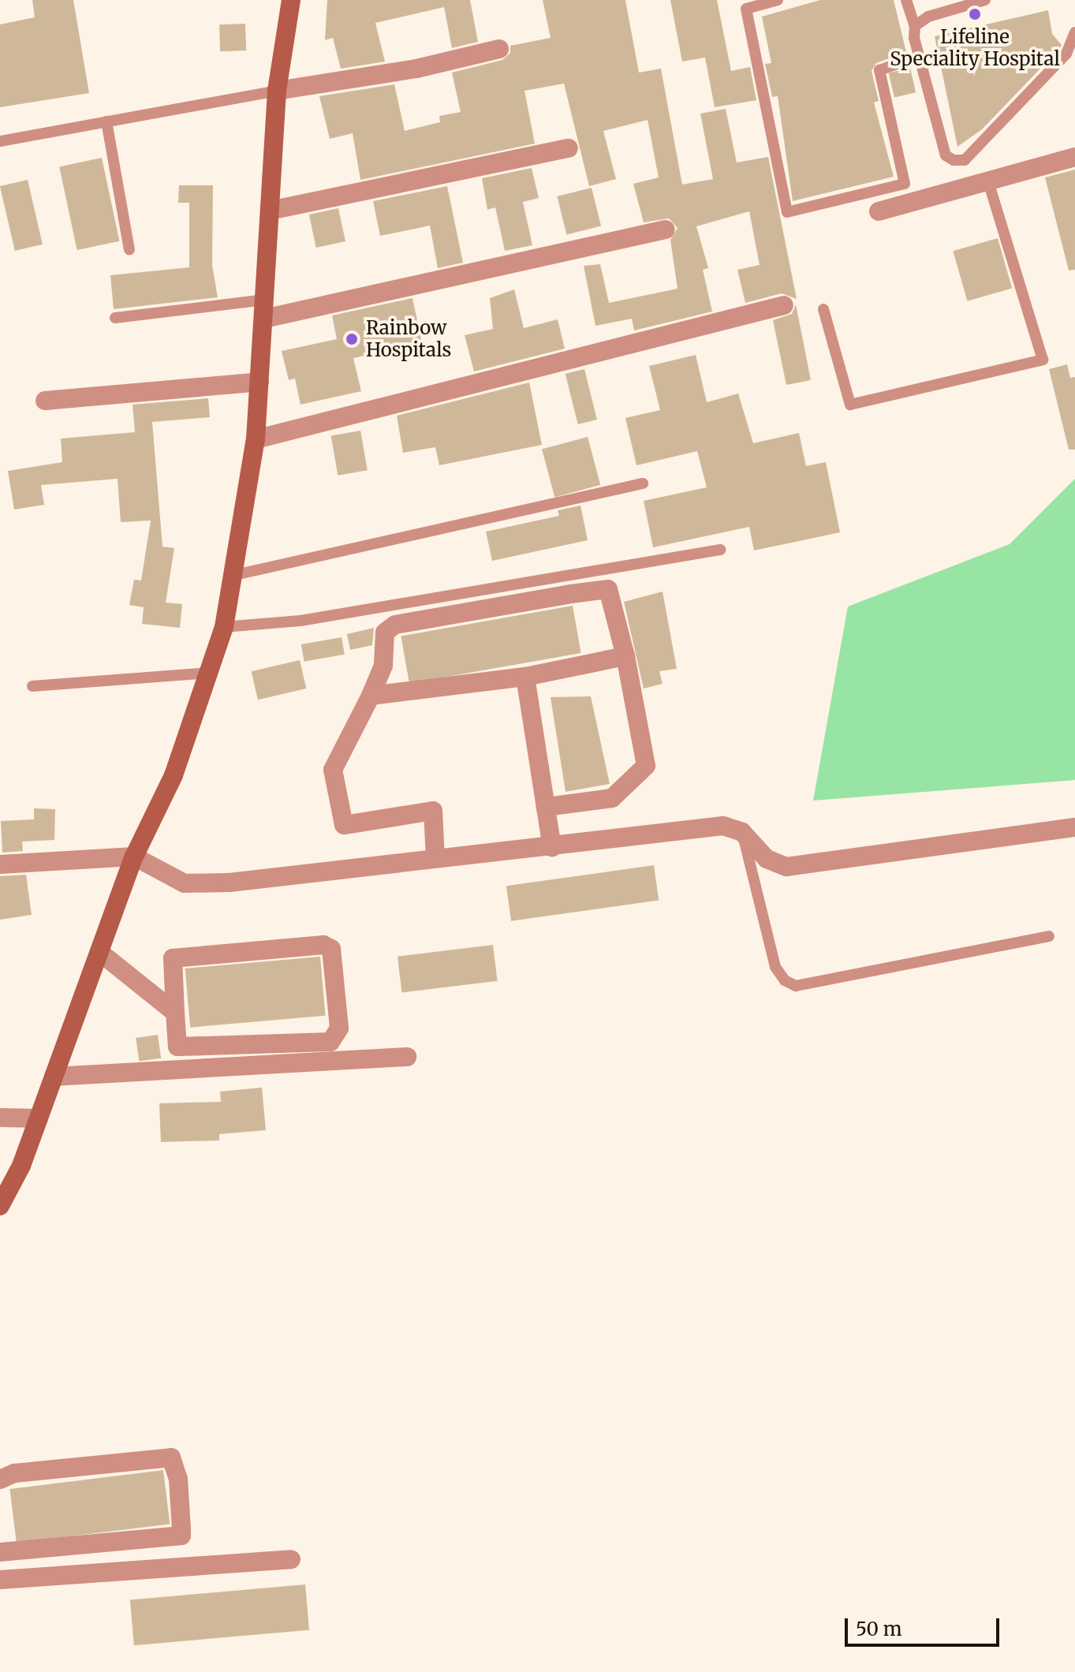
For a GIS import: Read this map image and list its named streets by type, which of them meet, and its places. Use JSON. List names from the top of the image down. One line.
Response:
{"places":["Lifeline Speciality Hospital","Rainbow Hospitals"],"scale_bar":"50 m"}
